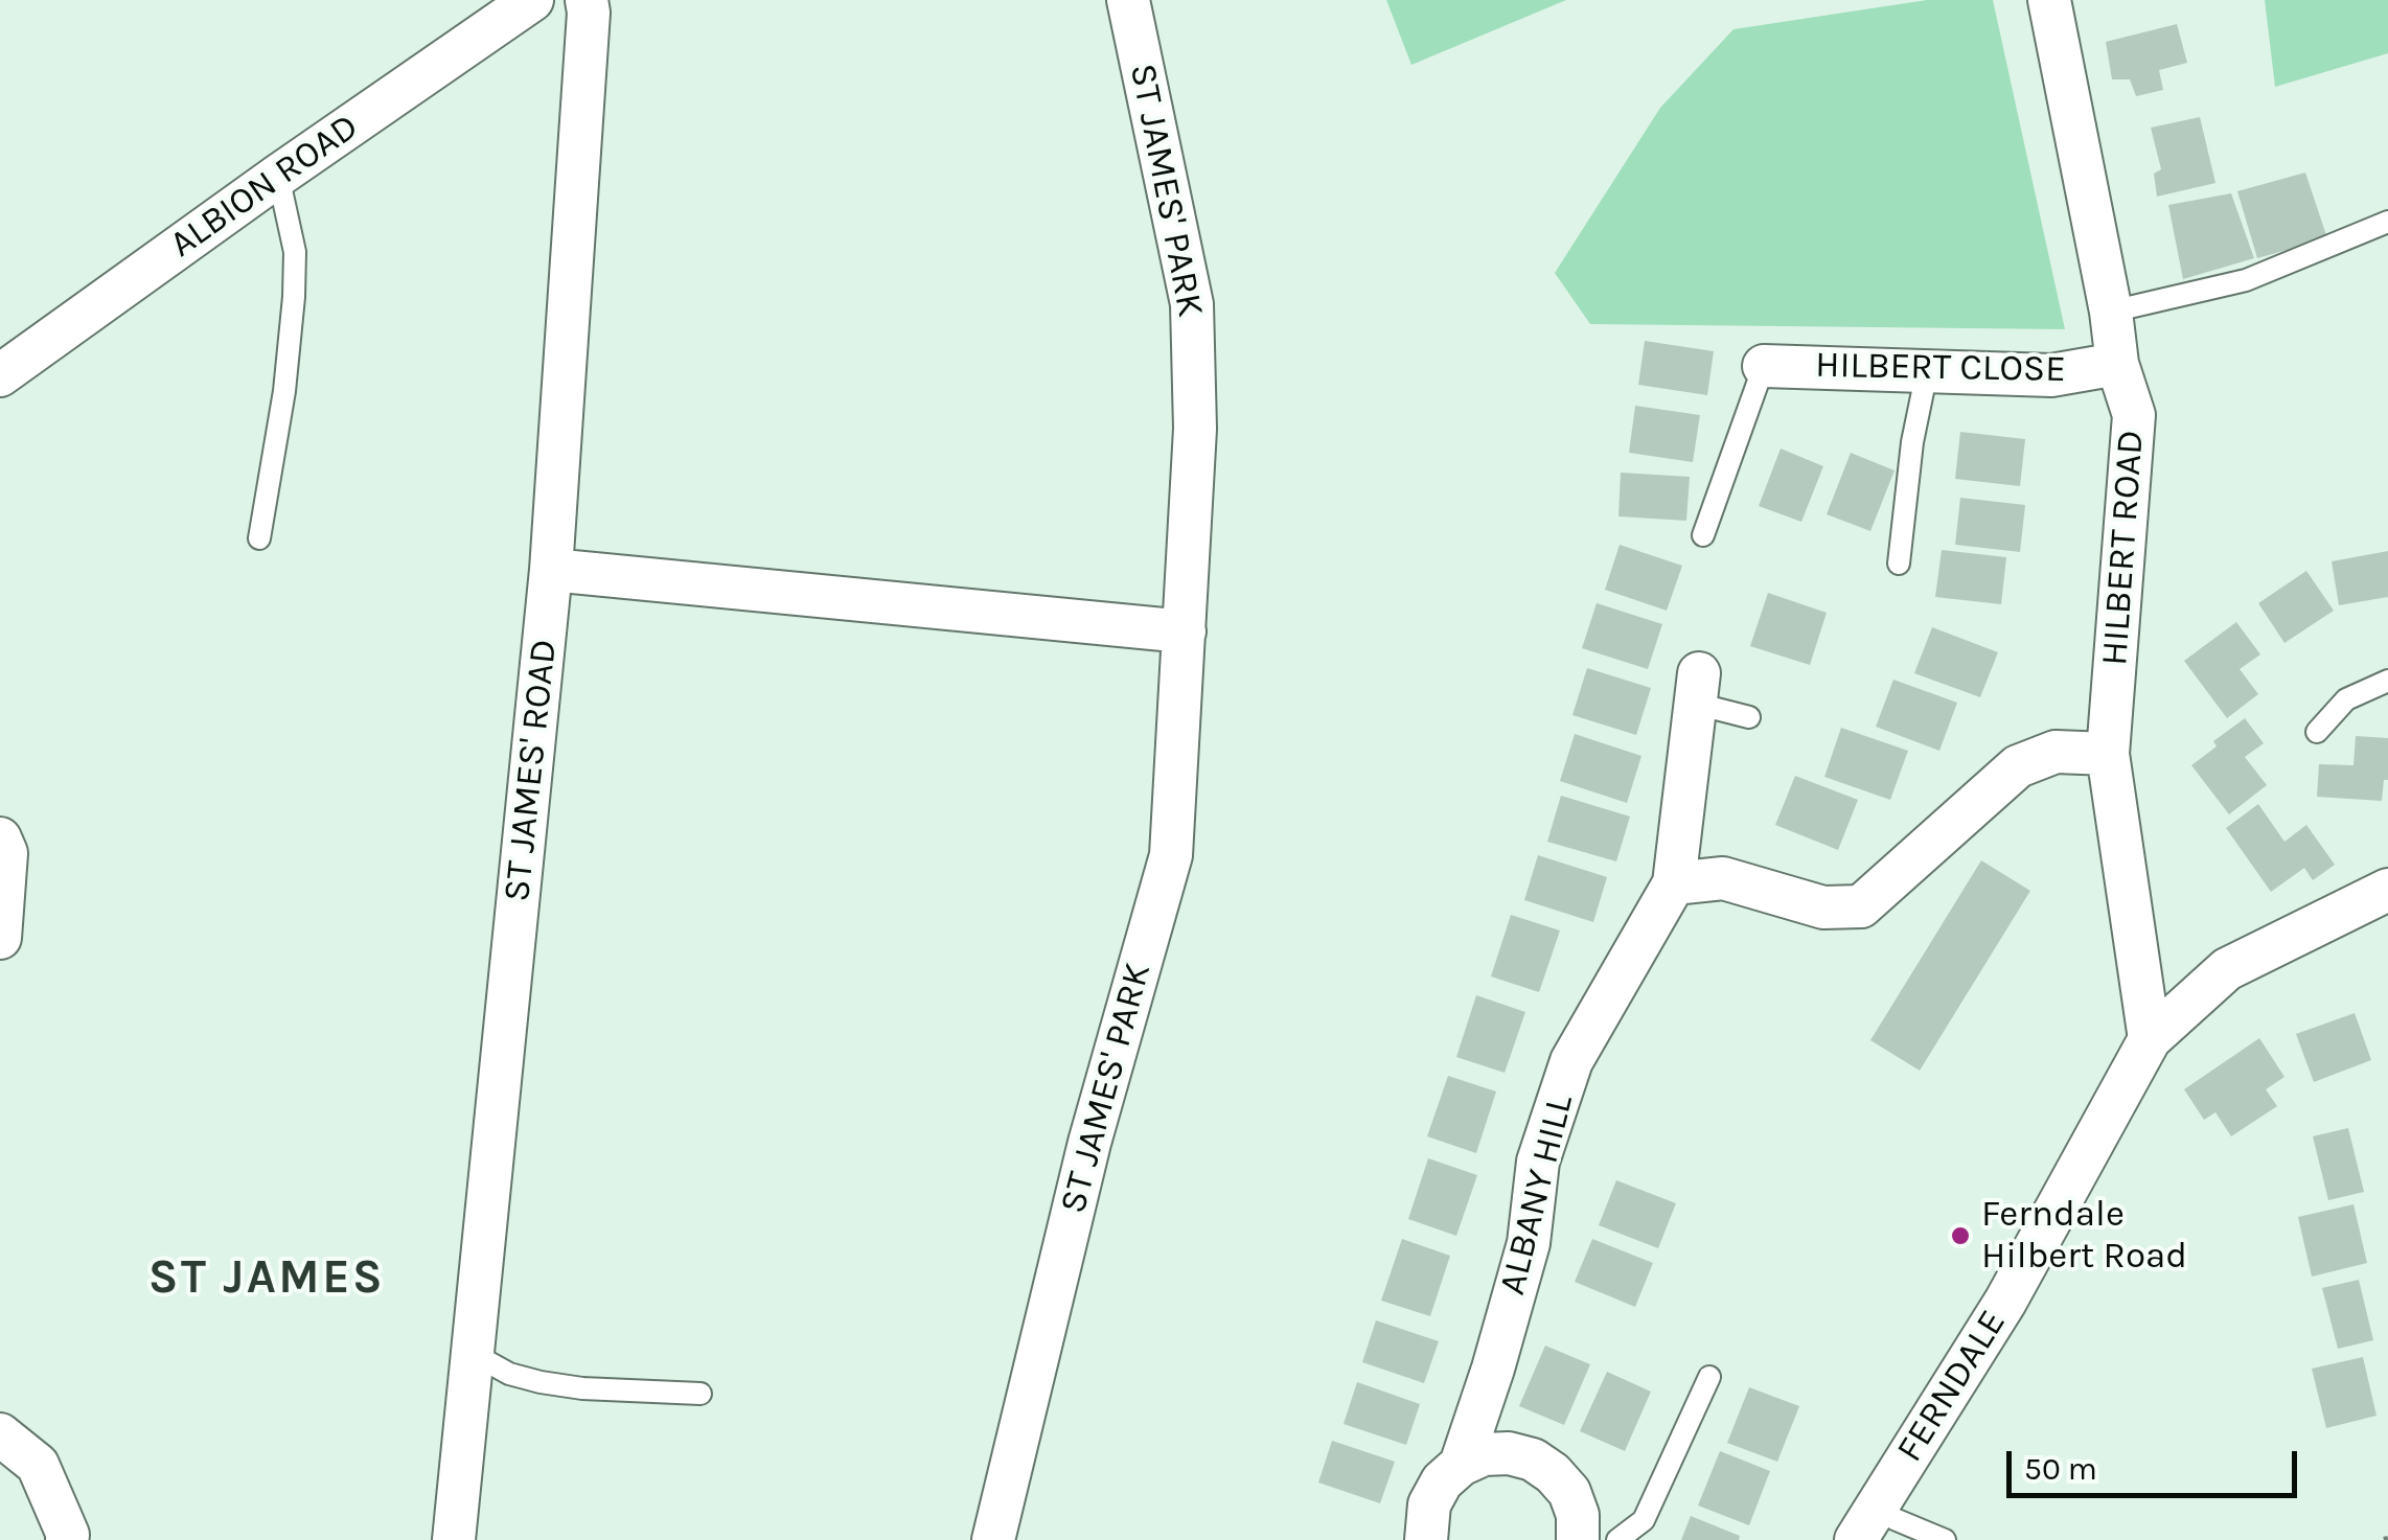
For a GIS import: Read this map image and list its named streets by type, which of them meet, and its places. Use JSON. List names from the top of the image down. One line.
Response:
{"streets":{"street":["ALBION ROAD","ST JAMES' PARK","HILBERT CLOSE","HILBERT ROAD","ST JAMES' ROAD","ALBANY HILL","FERNDALE"]},"crossings":[["HILBERT CLOSE","HILBERT ROAD"],["HILBERT ROAD","FERNDALE"]],"districts":["ST JAMES"],"places":["Ferndale Hilbert Road"],"scale_bar":"50 m"}
